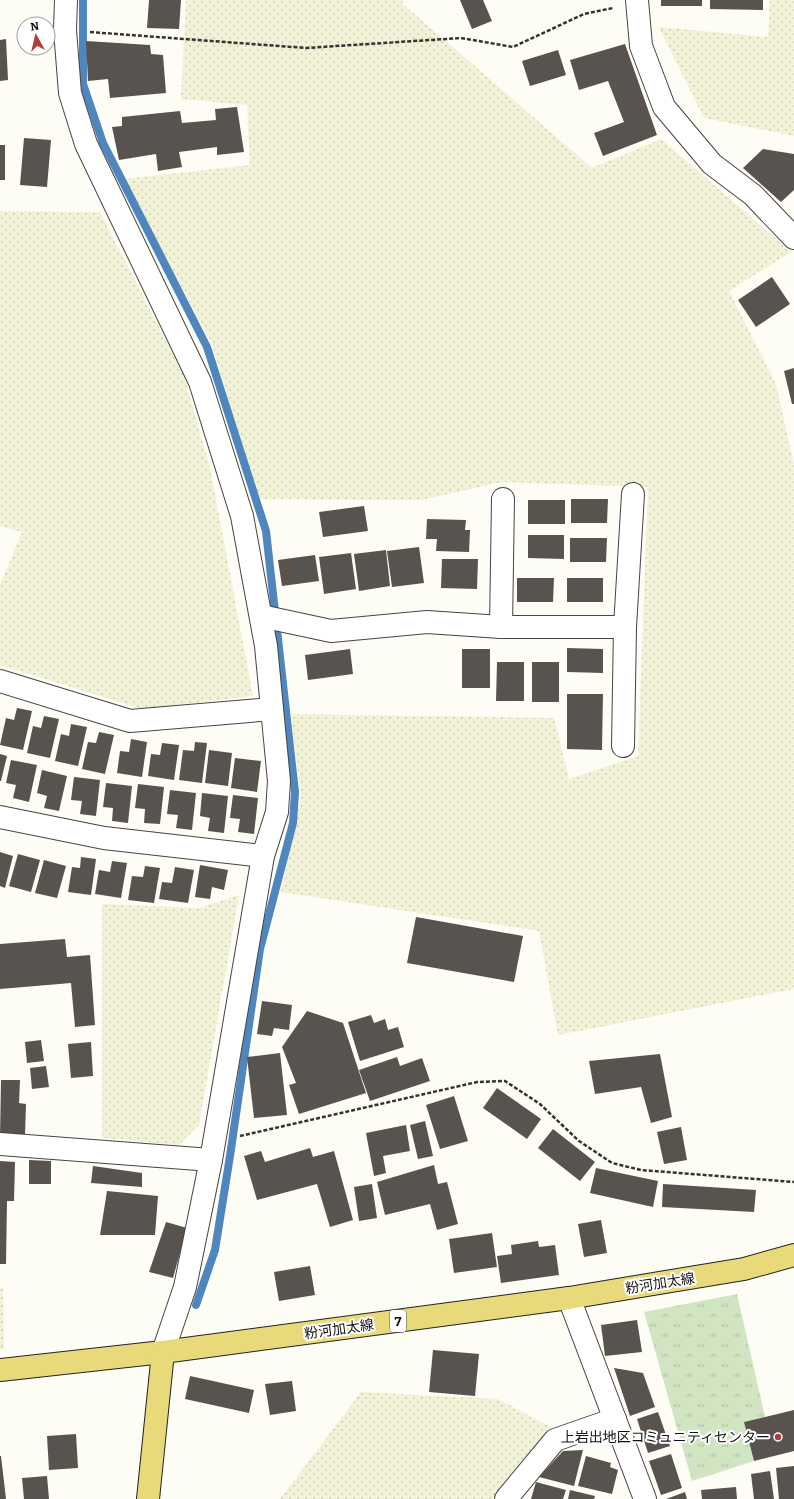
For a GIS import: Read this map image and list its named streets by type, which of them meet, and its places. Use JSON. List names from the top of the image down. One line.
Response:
{"streets":{"main road":["粉河加太線","7"]},"places":["上岩出地区コミュニティセンター"],"north":"top"}
